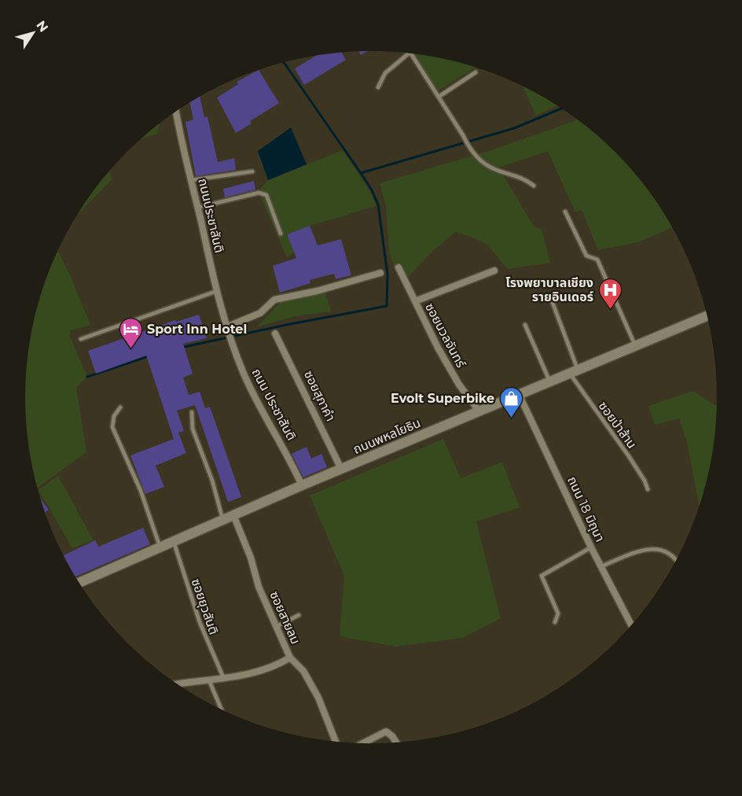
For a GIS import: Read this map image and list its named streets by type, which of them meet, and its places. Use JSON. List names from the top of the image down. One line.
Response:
{"streets":{"main road":["ถนนพหลโยธิน"],"street":["ถนนประชาสันติ","ซอยนวลจันทร์","ซอยสุภาคำ","ถนน ประชาสันติ","ถนน 18 มิถุนา","ซอยสายลม"],"lane":["ซอยป่าส้าน","ซอยยุวสันติ"]},"crossings":[["ถนนประชาสันติ","ถนน ประชาสันติ"],["ซอยนวลจันทร์","ถนนพหลโยธิน"],["ซอยสุภาคำ","ถนนพหลโยธิน"],["ถนน ประชาสันติ","ถนนพหลโยธิน"],["ซอยป่าส้าน","ถนนพหลโยธิน"],["ถนนพหลโยธิน","ถนน 18 มิถุนา"],["ถนนพหลโยธิน","ซอยยุวสันติ"],["ถนนพหลโยธิน","ซอยสายลม"]],"places":{"hospital":["โรงพยาบาลเชียง รายอินเดอร์"],"hotel":["Sport Inn Hotel"],"shop":["Evolt Superbike"]},"north":"top right"}
